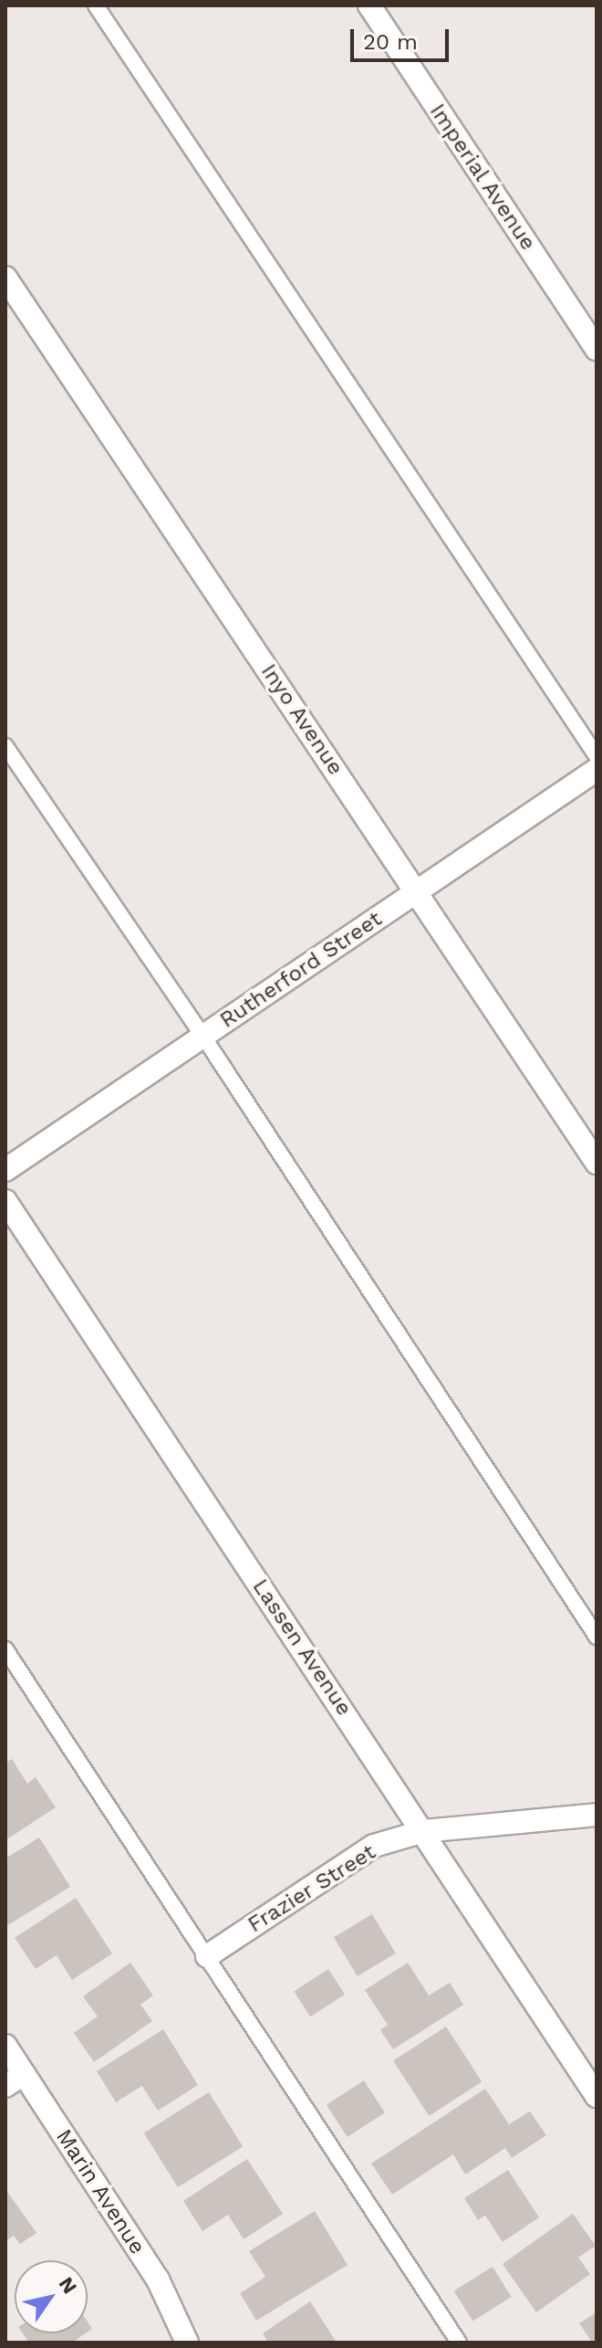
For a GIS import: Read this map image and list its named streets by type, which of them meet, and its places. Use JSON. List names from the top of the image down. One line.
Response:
{"streets":{"street":["Imperial Avenue","Inyo Avenue","Rutherford Street","Lassen Avenue","Frazier Street","Marin Avenue"]},"crossings":[["Inyo Avenue","Rutherford Street"],["Lassen Avenue","Frazier Street"]],"scale_bar":"20 m","north":"top right"}
